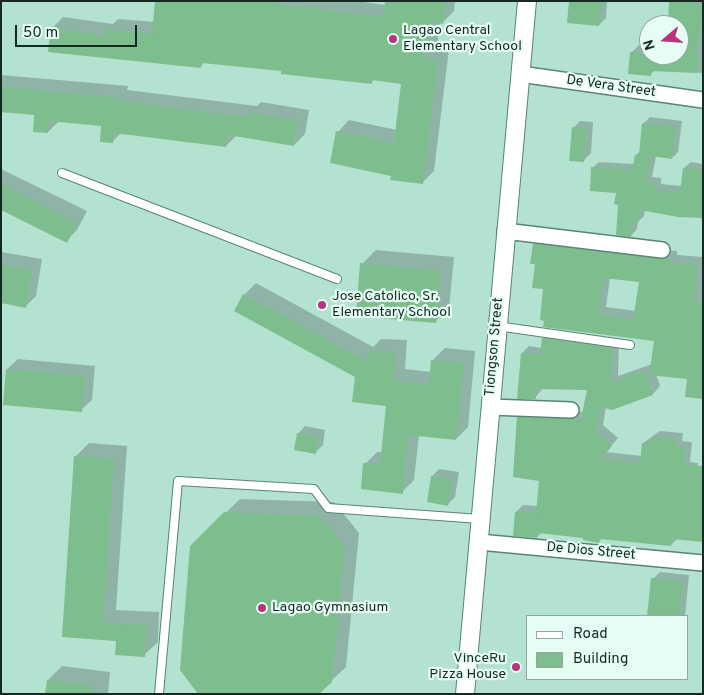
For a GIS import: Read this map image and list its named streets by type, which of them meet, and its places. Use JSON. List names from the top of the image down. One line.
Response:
{"streets":{"street":["De Vera Street","Tiongson Street","De Dios Street"]},"crossings":[["De Vera Street","Tiongson Street"],["Tiongson Street","De Dios Street"]],"places":["Lagao Central Elementary School","Jose Catolico, Sr. Elementary School","Lagao Gymnasium","VinceRu Pizza House"],"legend":["Road","Building"],"scale_bar":"50 m","north":"left"}
